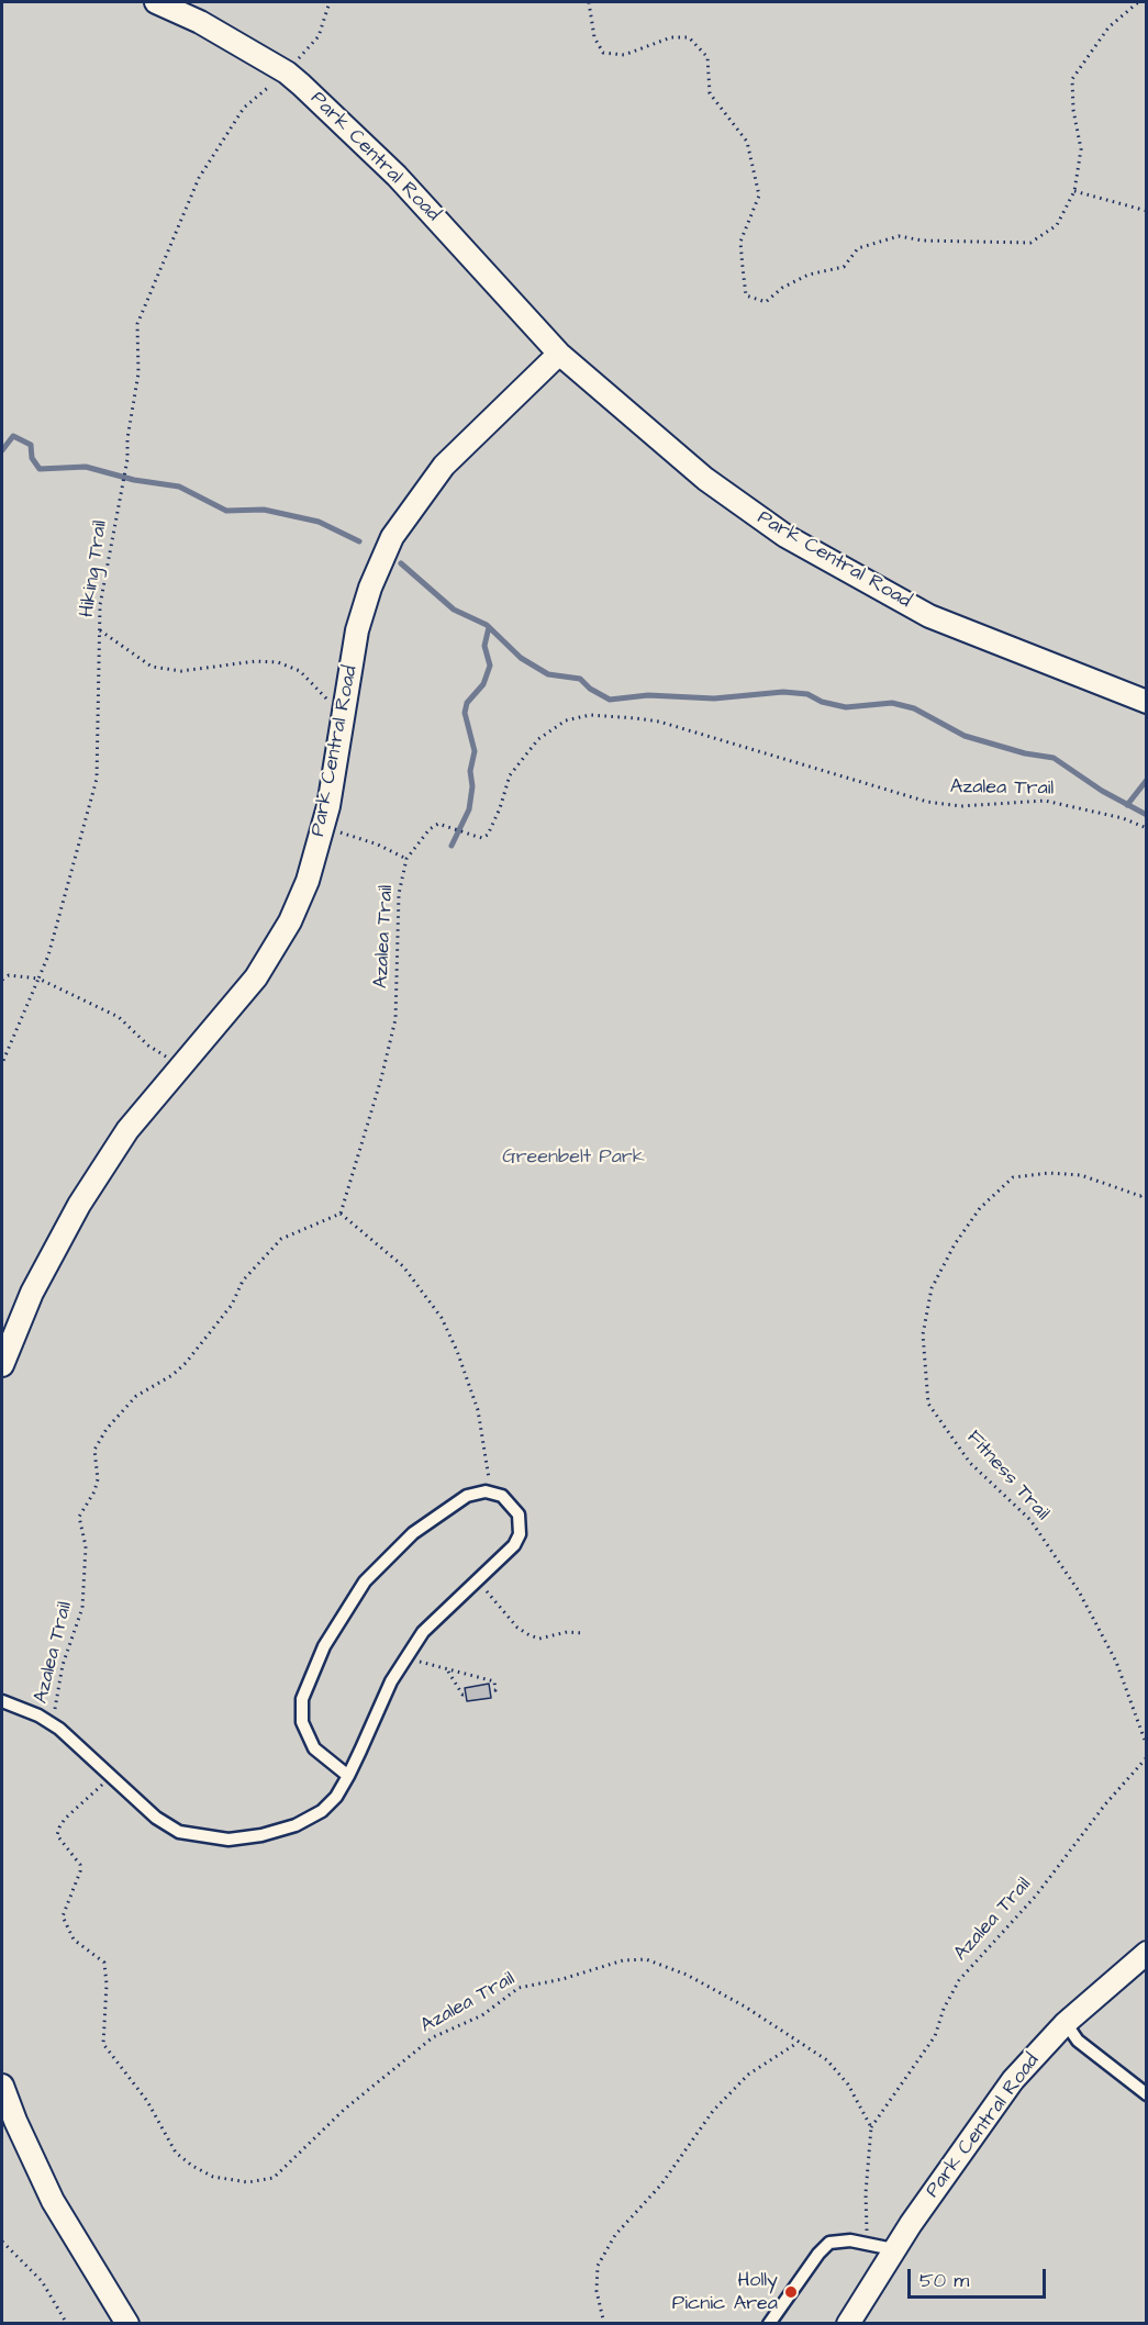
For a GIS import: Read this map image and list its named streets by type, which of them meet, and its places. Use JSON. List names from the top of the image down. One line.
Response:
{"streets":{"street":["Park Central Road"],"path":["Hiking Trail","Azalea Trail","Fitness Trail"]},"crossings":[["Park Central Road","Hiking Trail"]],"parks":["Greenbelt Park"],"places":["Holly Picnic Area"],"scale_bar":"50 m"}
